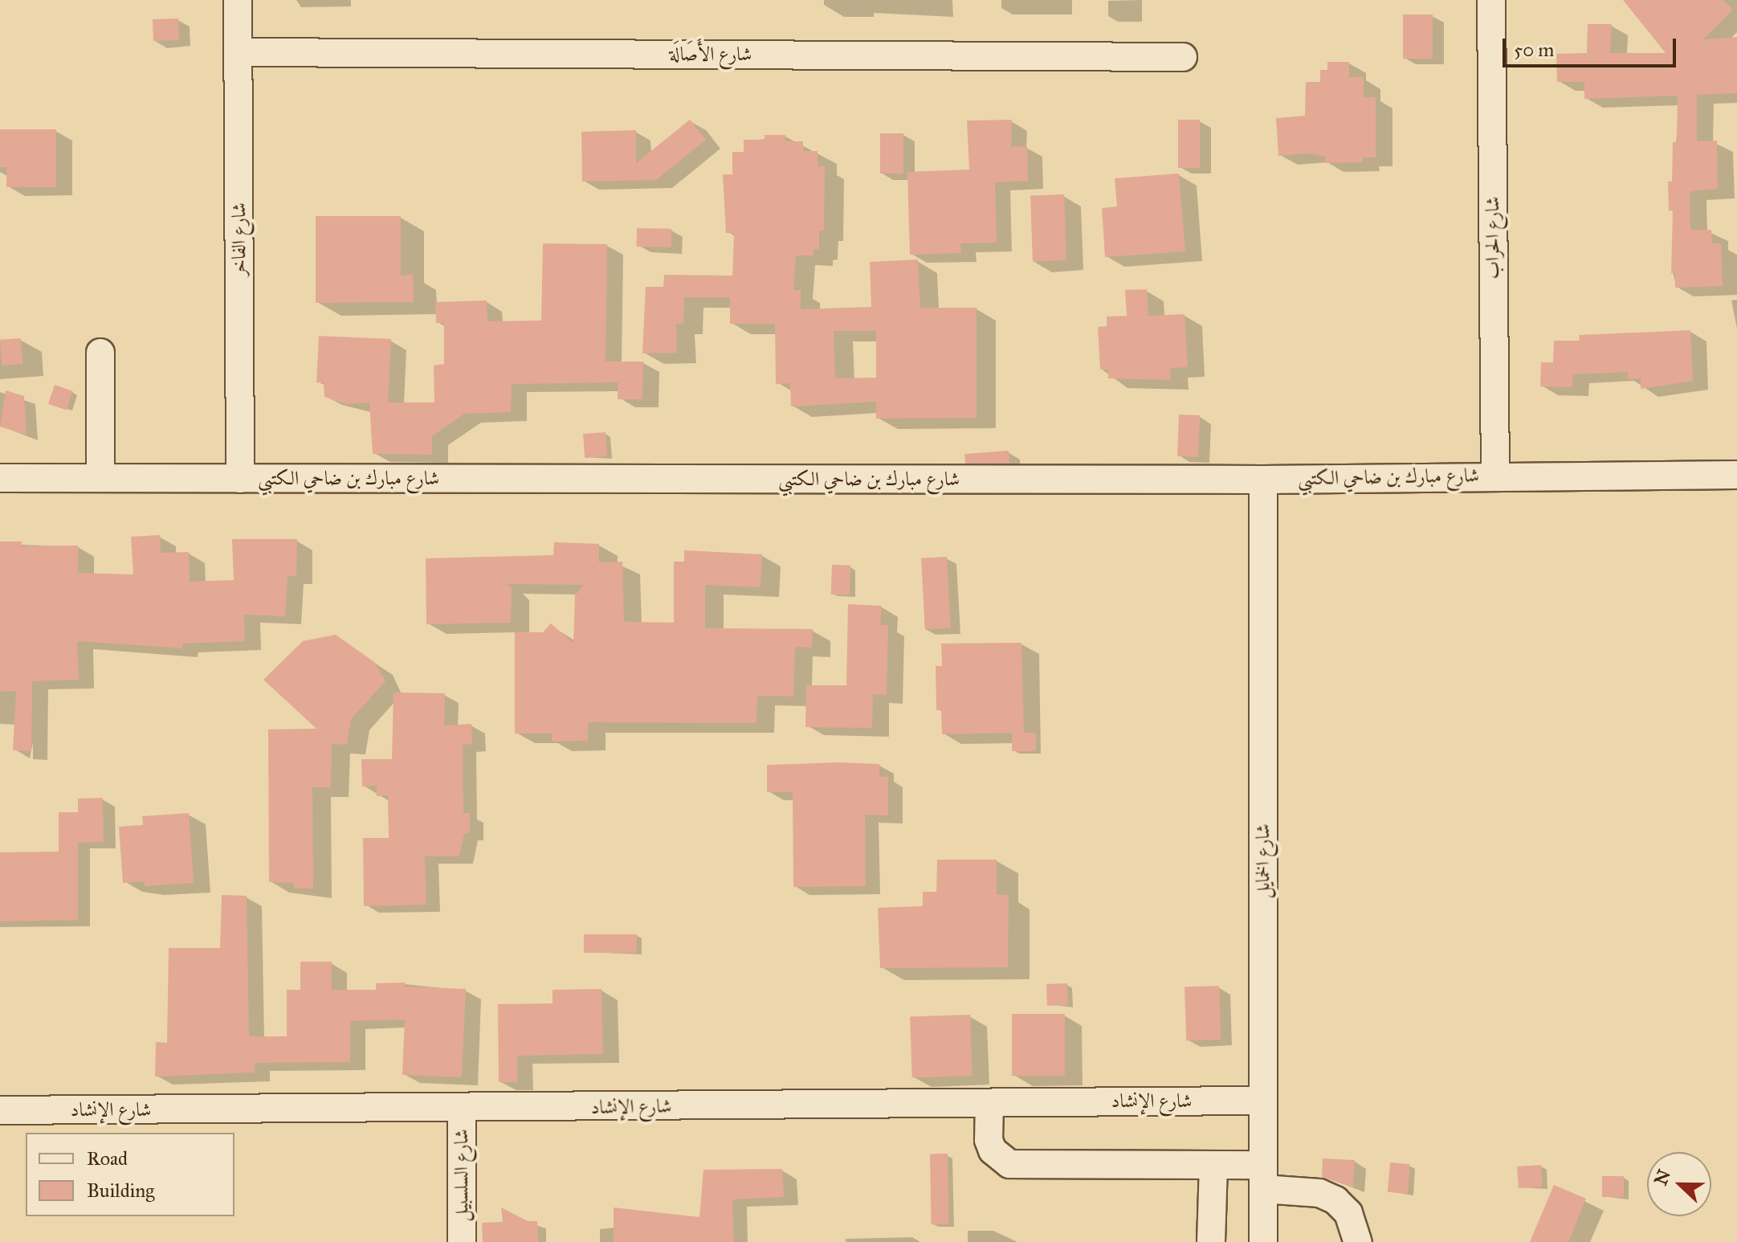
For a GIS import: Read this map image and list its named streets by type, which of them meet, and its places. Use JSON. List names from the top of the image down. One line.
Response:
{"streets":{"street":["شارع الأَصَالَة","شارع الحراب","شارع الفاخر","شارع مبارك بن ضاحي الكتبي","شارع الخمايل","شارع الإنشاد","شارع السلسبيل"]},"crossings":[["شارع الأَصَالَة","شارع الفاخر"],["شارع الحراب","شارع مبارك بن ضاحي الكتبي"],["شارع الفاخر","شارع مبارك بن ضاحي الكتبي"],["شارع مبارك بن ضاحي الكتبي","شارع الخمايل"],["شارع الخمايل","شارع الإنشاد"],["شارع الإنشاد","شارع السلسبيل"]],"legend":["Road","Building"],"scale_bar":"50 m","north":"left"}
